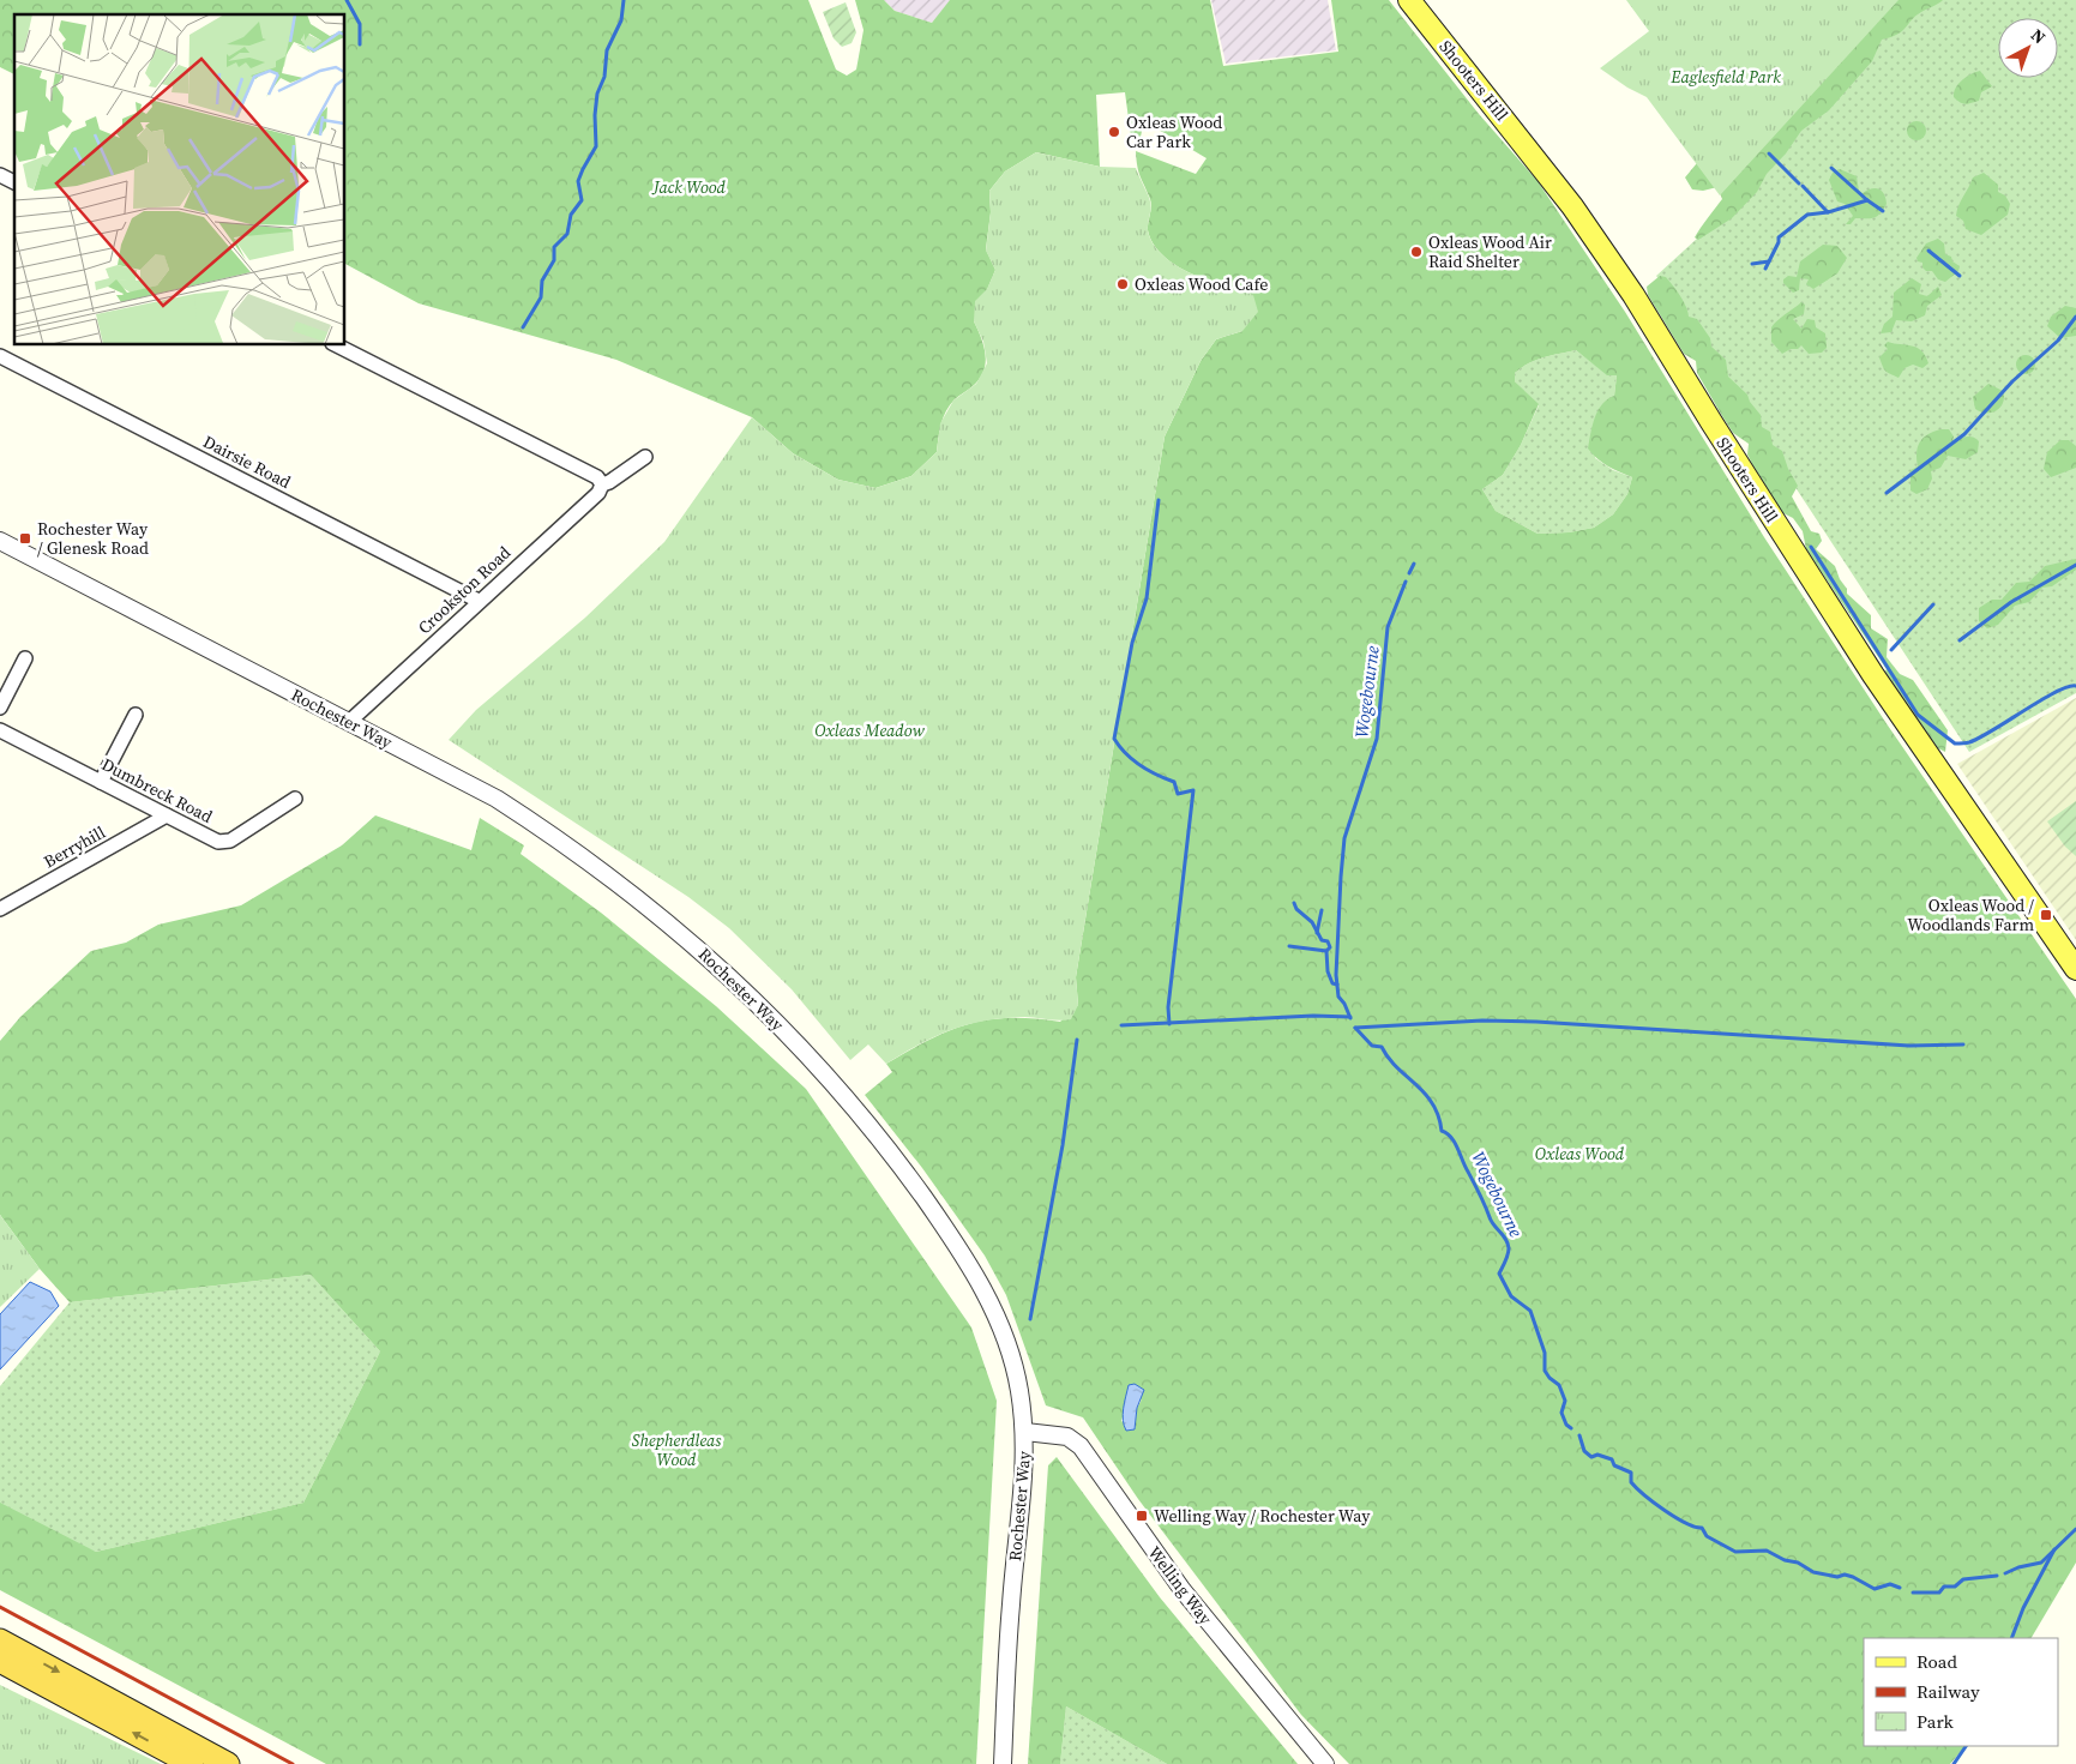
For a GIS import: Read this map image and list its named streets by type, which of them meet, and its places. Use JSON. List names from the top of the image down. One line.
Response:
{"streets":{"main road":["Shooters Hill"],"street":["Dairsie Road","Crookston Road","Rochester Way","Dumbreck Road","Berryhill","Welling Way"]},"crossings":[["Dairsie Road","Crookston Road"],["Crookston Road","Rochester Way"],["Rochester Way","Welling Way"],["Dumbreck Road","Berryhill"]],"water":["Wogebourne"],"parks":["Eaglesfield Park","Jack Wood","Oxleas Meadow","Oxleas Wood","Shepherdleas Wood"],"places":{"other":["Oxleas Wood Car Park","Oxleas Wood Air Raid Shelter","Oxleas Wood Cafe"],"transit":["Rochester Way / Glenesk Road","Oxleas Wood / Woodlands Farm","Welling Way / Rochester Way"]},"legend":["Road","Railway","Park"],"north":"top right"}
